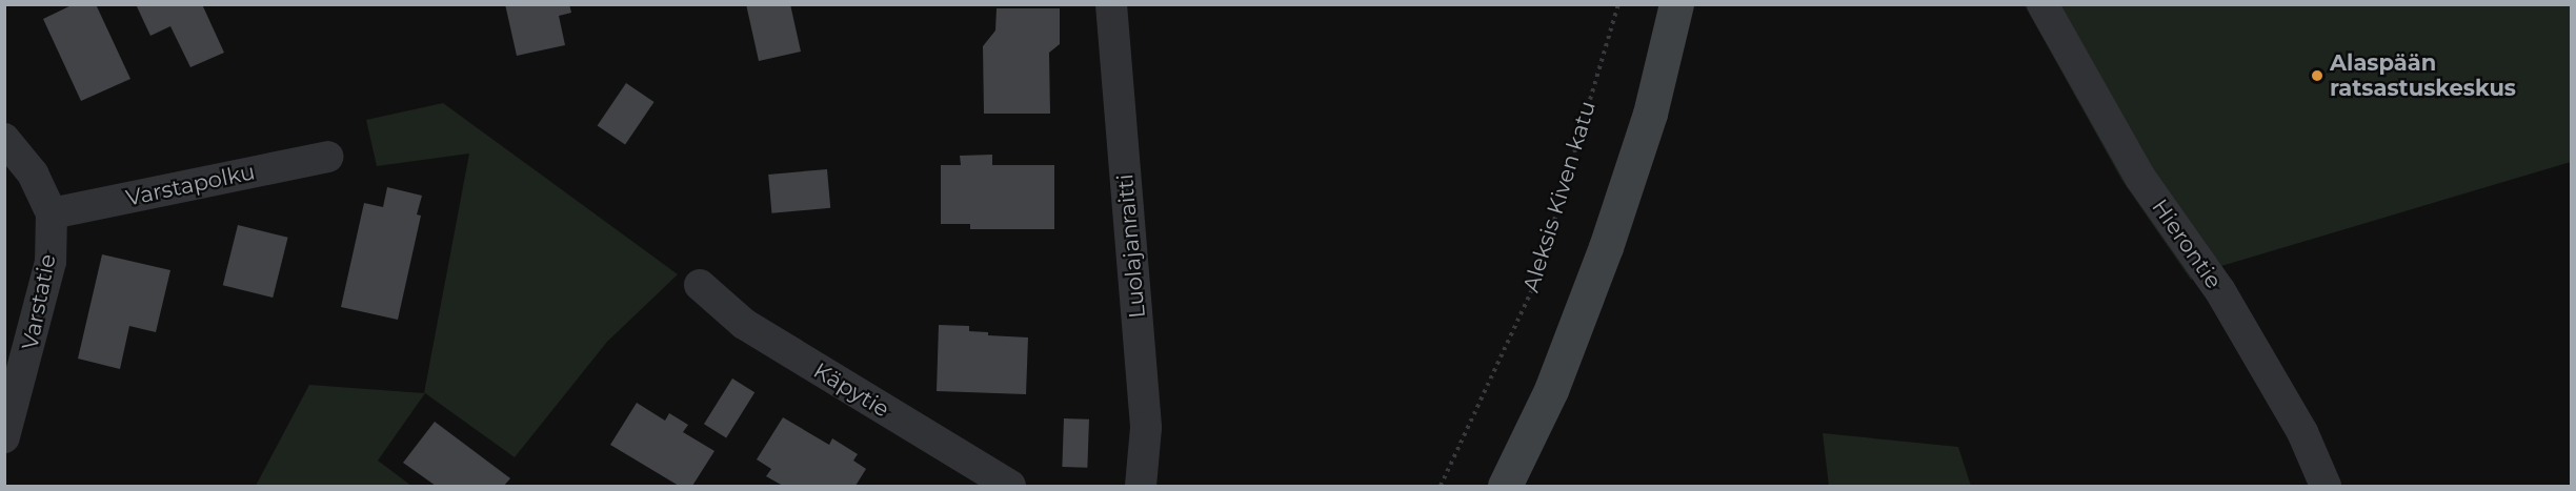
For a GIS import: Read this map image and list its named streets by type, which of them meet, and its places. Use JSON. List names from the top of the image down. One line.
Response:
{"streets":{"street":["Varstapolku","Hierontie","Luolajanraitti","Varstatie","Käpytie"],"path":["Aleksis Kiven katu"]},"crossings":[["Varstapolku","Varstatie"]],"places":["Alaspään ratsastuskeskus"]}
